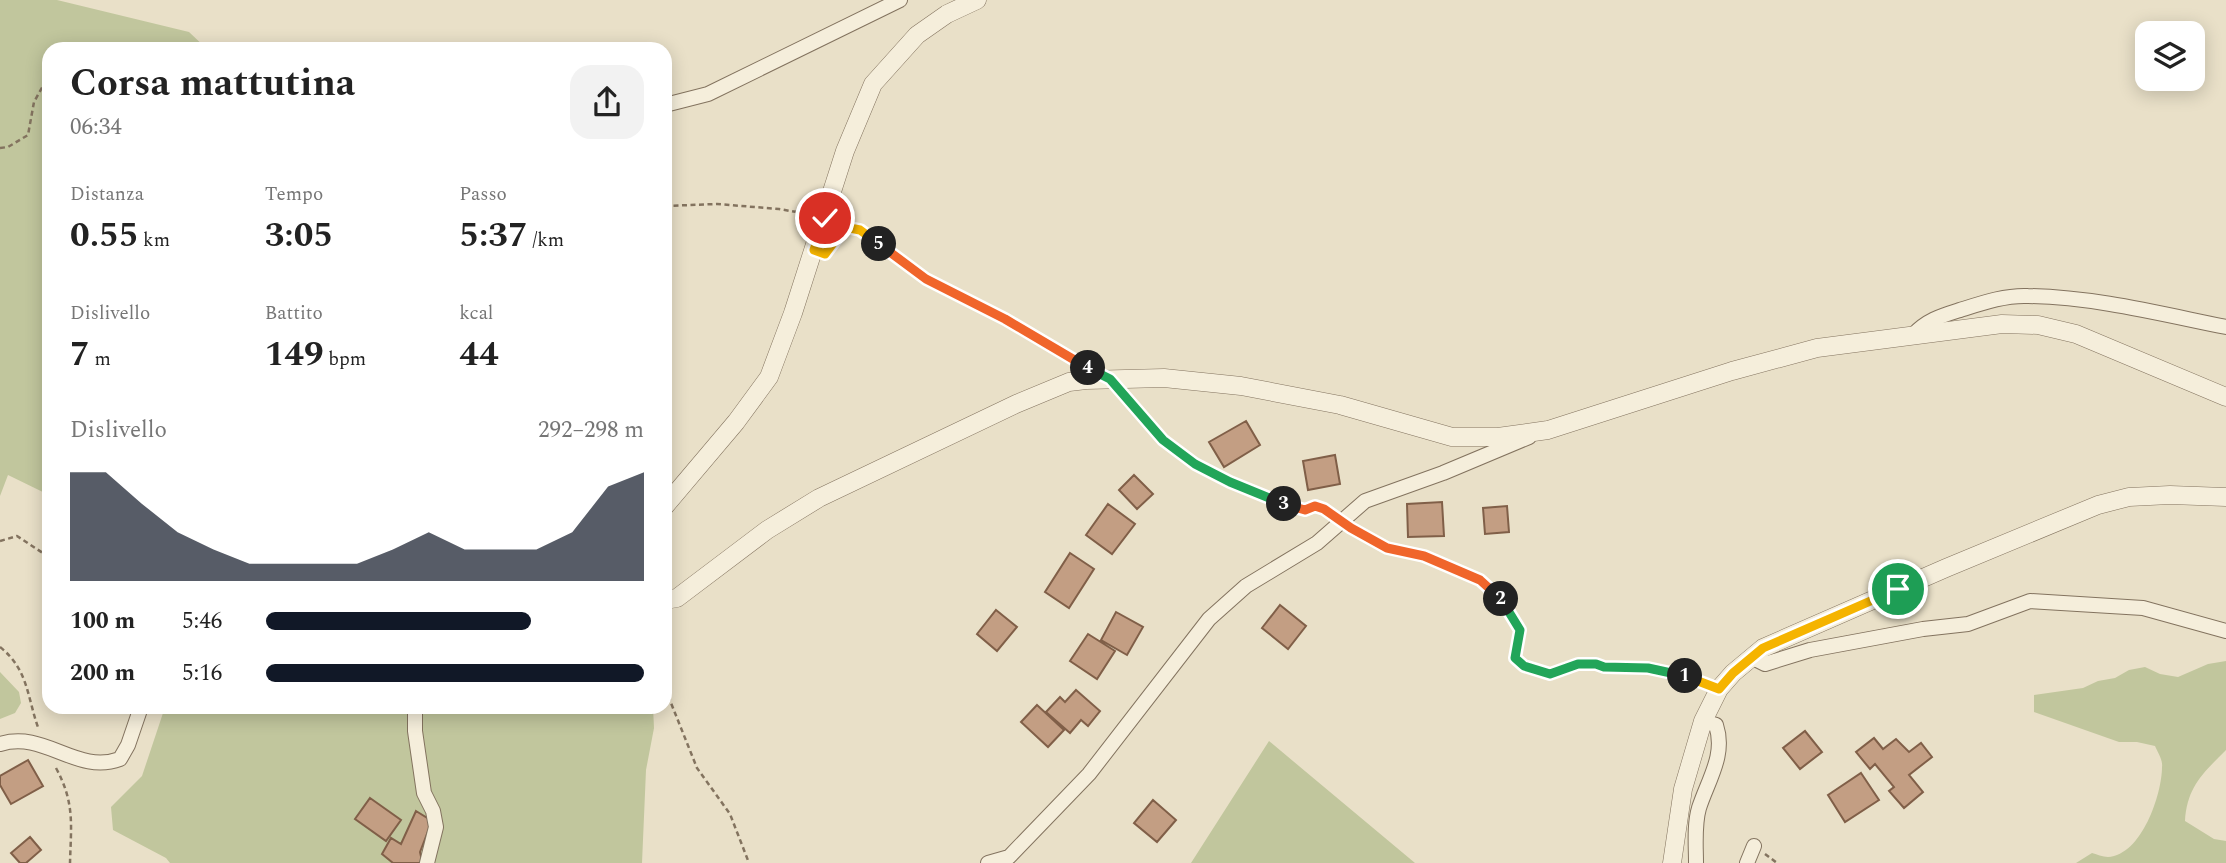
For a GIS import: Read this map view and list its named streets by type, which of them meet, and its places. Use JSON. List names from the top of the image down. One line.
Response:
{"page":{"heading":["Corsa mattutina","06:34"],"stats":[["Distanza","0.55 km"],["Tempo","3:05"],["Passo","5:37 /km"],["Dislivello","7 m"],["Battito","149 bpm"],["kcal","44"]],"pins":["5","4","3","2","1"],"chart":["Dislivello","292–298 m"],"list":[{"name":"100 m","note":"5:46"},{"name":"200 m","note":"5:16"}]}}
